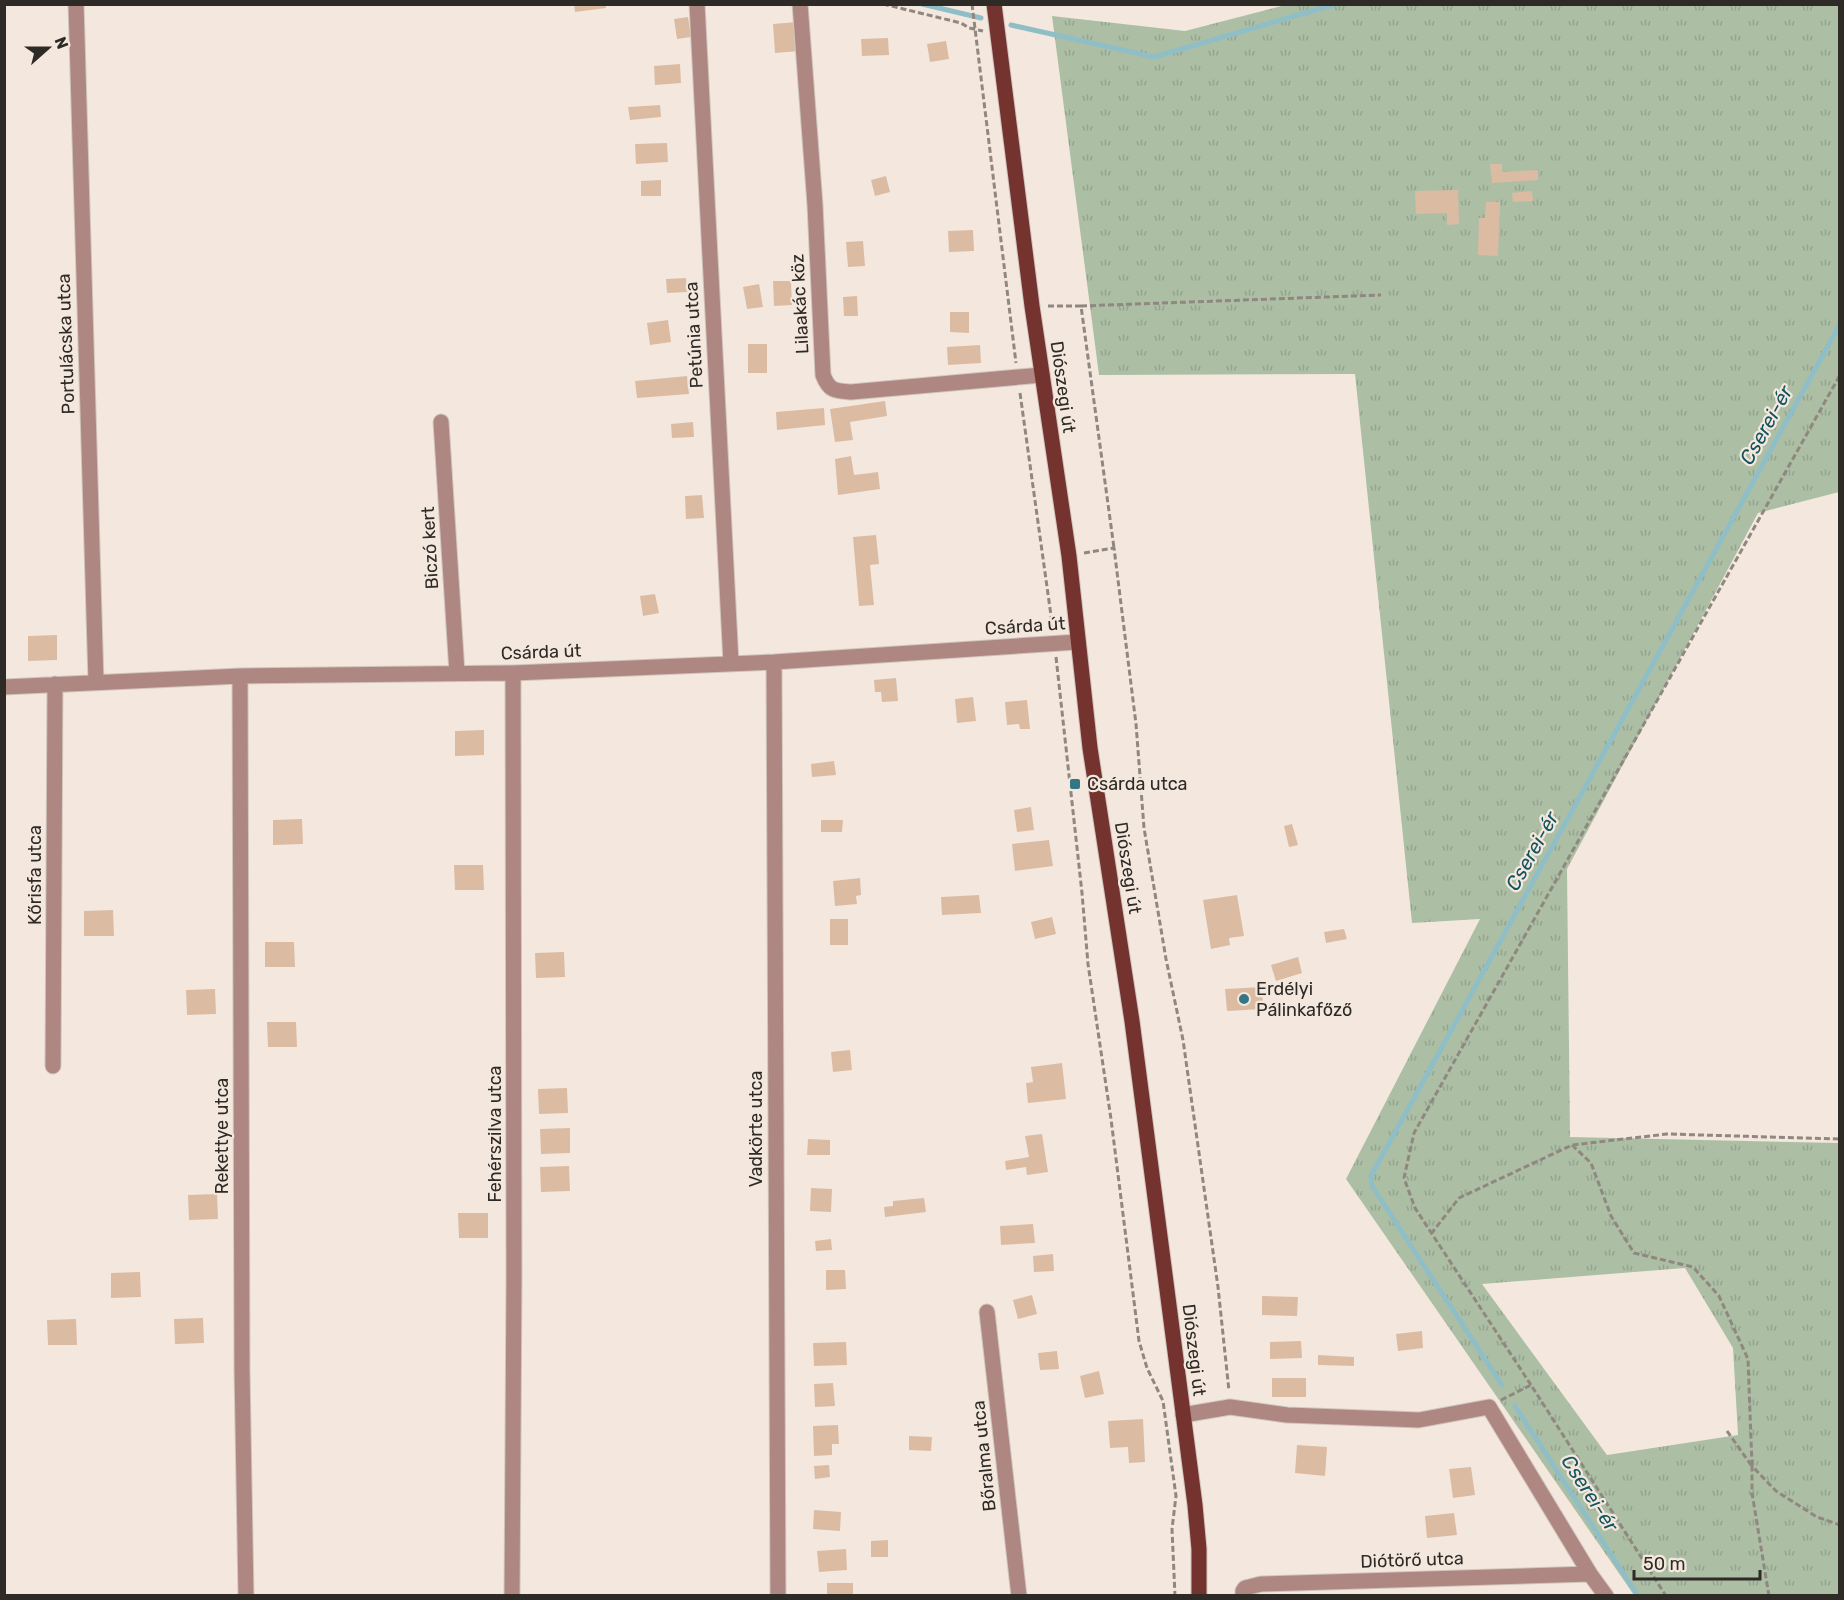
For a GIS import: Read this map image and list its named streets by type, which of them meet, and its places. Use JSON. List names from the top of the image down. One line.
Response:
{"streets":{"main road":["Diószegi út"],"street":["Lilaakác köz","Petúnia utca","Portulácska utca","Biczó kert","Csárda út","Kőrisfa utca","Vadkörte utca","Fehérszilva utca","Rekettye utca","Bőralma utca","Diótörő utca"]},"crossings":[["Lilaakác köz","Diószegi út"],["Petúnia utca","Csárda út"],["Portulácska utca","Csárda út"],["Diószegi út","Csárda út"],["Biczó kert","Csárda út"],["Csárda út","Kőrisfa utca"],["Csárda út","Vadkörte utca"],["Csárda út","Fehérszilva utca"],["Csárda út","Rekettye utca"]],"water":["Cserei-ér"],"places":{"transit":["Csárda utca"],"other":["Erdélyi Pálinkafőző"]},"scale_bar":"50 m","north":"right"}
